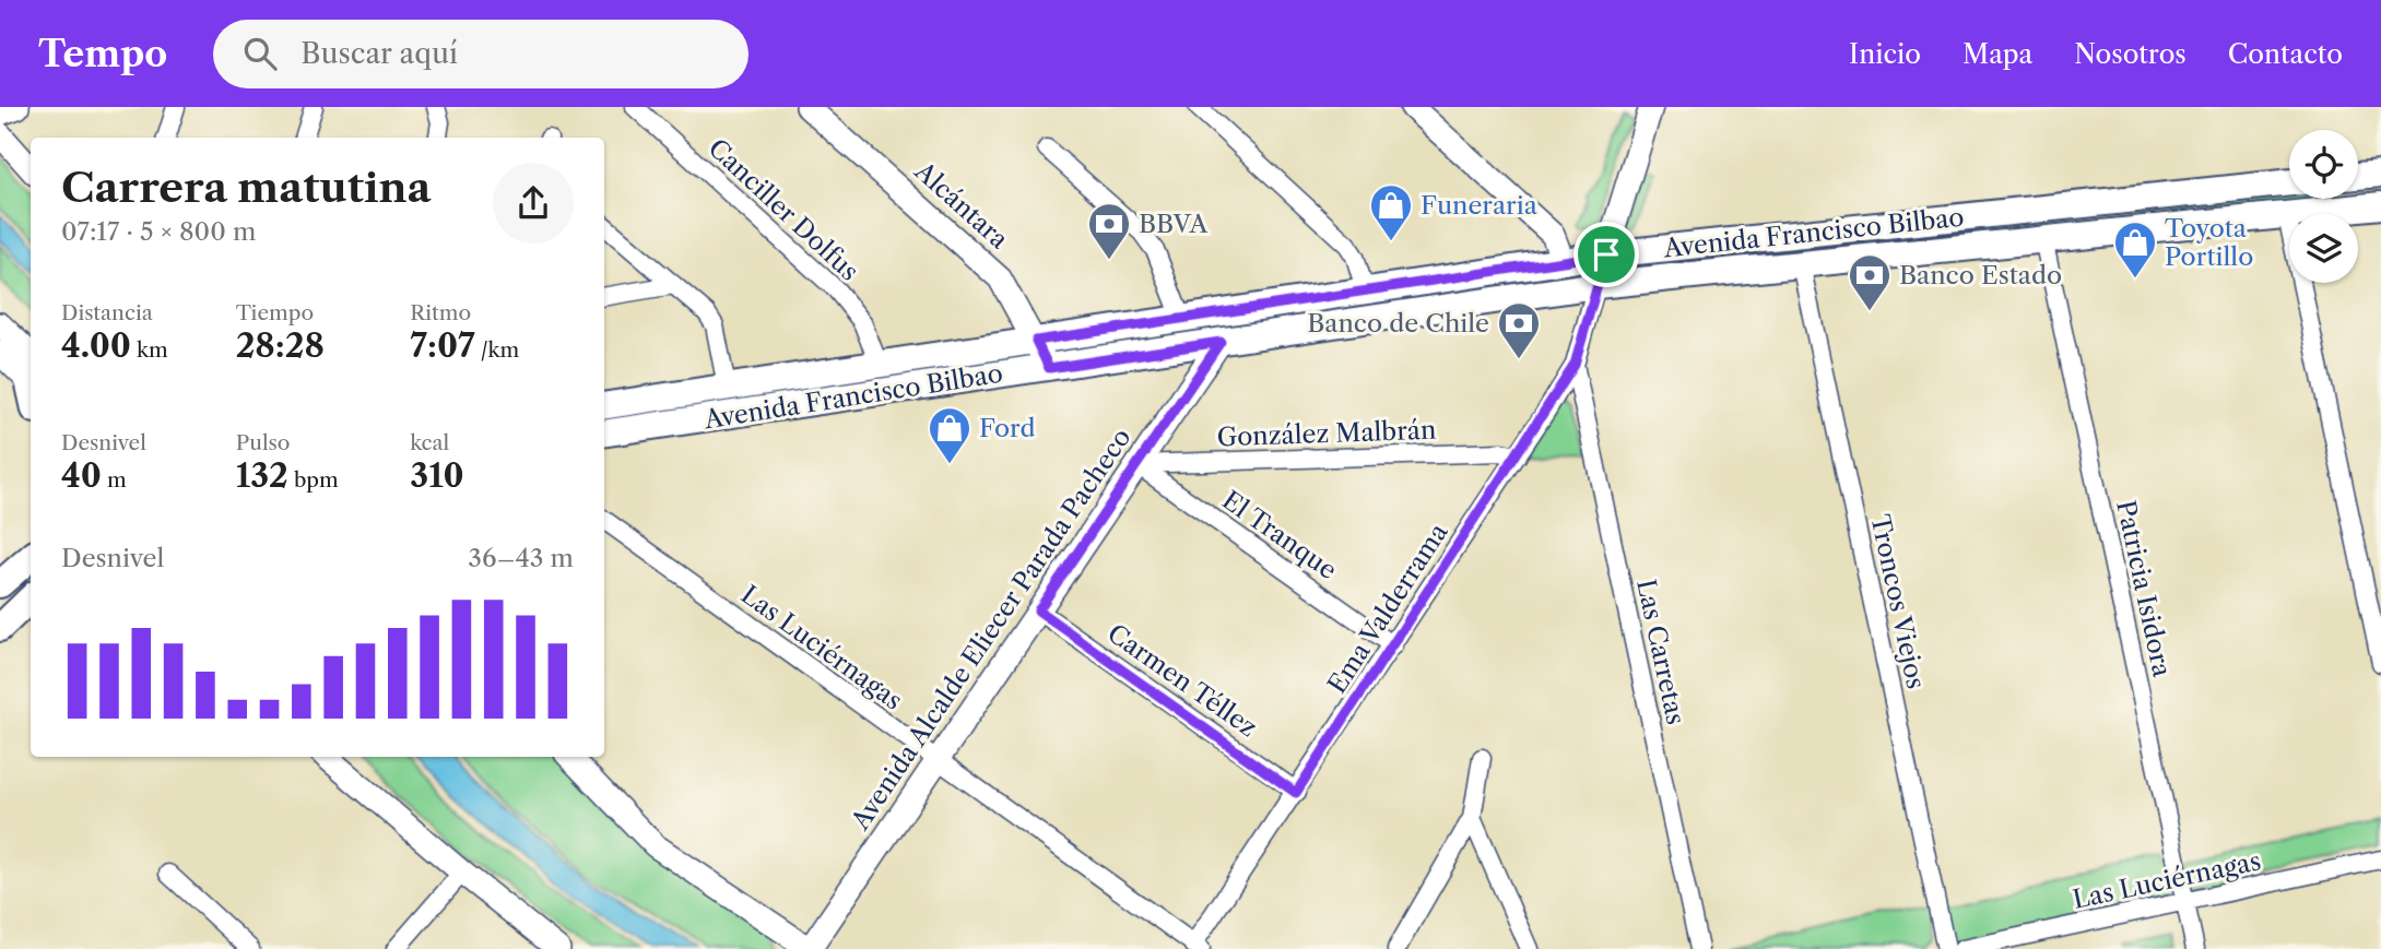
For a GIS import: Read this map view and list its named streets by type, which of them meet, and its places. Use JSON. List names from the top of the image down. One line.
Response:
{"streets":{"main road":["Alcántara","Avenida Francisco Bilbao","Avenida Alcalde Eliecer Parada Pacheco"],"street":["Canciller Dolfus","González Malbrán","El Tranque","Patricia Isidora","Troncos Viejos","Ema Valderrama","Las Luciérnagas","Las Carretas","Carmen Téllez"]},"crossings":[["Alcántara","Avenida Francisco Bilbao"],["Canciller Dolfus","Avenida Francisco Bilbao"],["Avenida Francisco Bilbao","Patricia Isidora"],["Avenida Francisco Bilbao","Troncos Viejos"],["Avenida Francisco Bilbao","Ema Valderrama"],["Avenida Francisco Bilbao","Avenida Alcalde Eliecer Parada Pacheco"],["González Malbrán","El Tranque"],["González Malbrán","Ema Valderrama"],["González Malbrán","Avenida Alcalde Eliecer Parada Pacheco"],["El Tranque","Ema Valderrama"],["El Tranque","Avenida Alcalde Eliecer Parada Pacheco"],["Patricia Isidora","Las Luciérnagas"],["Ema Valderrama","Las Luciérnagas"],["Ema Valderrama","Las Carretas"],["Ema Valderrama","Carmen Téllez"],["Avenida Alcalde Eliecer Parada Pacheco","Las Luciérnagas"],["Avenida Alcalde Eliecer Parada Pacheco","Carmen Téllez"]],"places":{"shop":["Funeraria","Toyota Portillo","Ford"],"bank":["BBVA","Banco Estado","Banco de Chile"]},"page":{"header":"Tempo","search":"Buscar aquí","nav":["Inicio","Mapa","Nosotros","Contacto"],"heading":["Carrera matutina","07:17 · 5 × 800 m"],"stats":[["Distancia","4.00 km"],["Tiempo","28:28"],["Ritmo","7:07 /km"],["Desnivel","40 m"],["Pulso","132 bpm"],["kcal","310"]],"chart":["Desnivel","36–43 m"]}}
